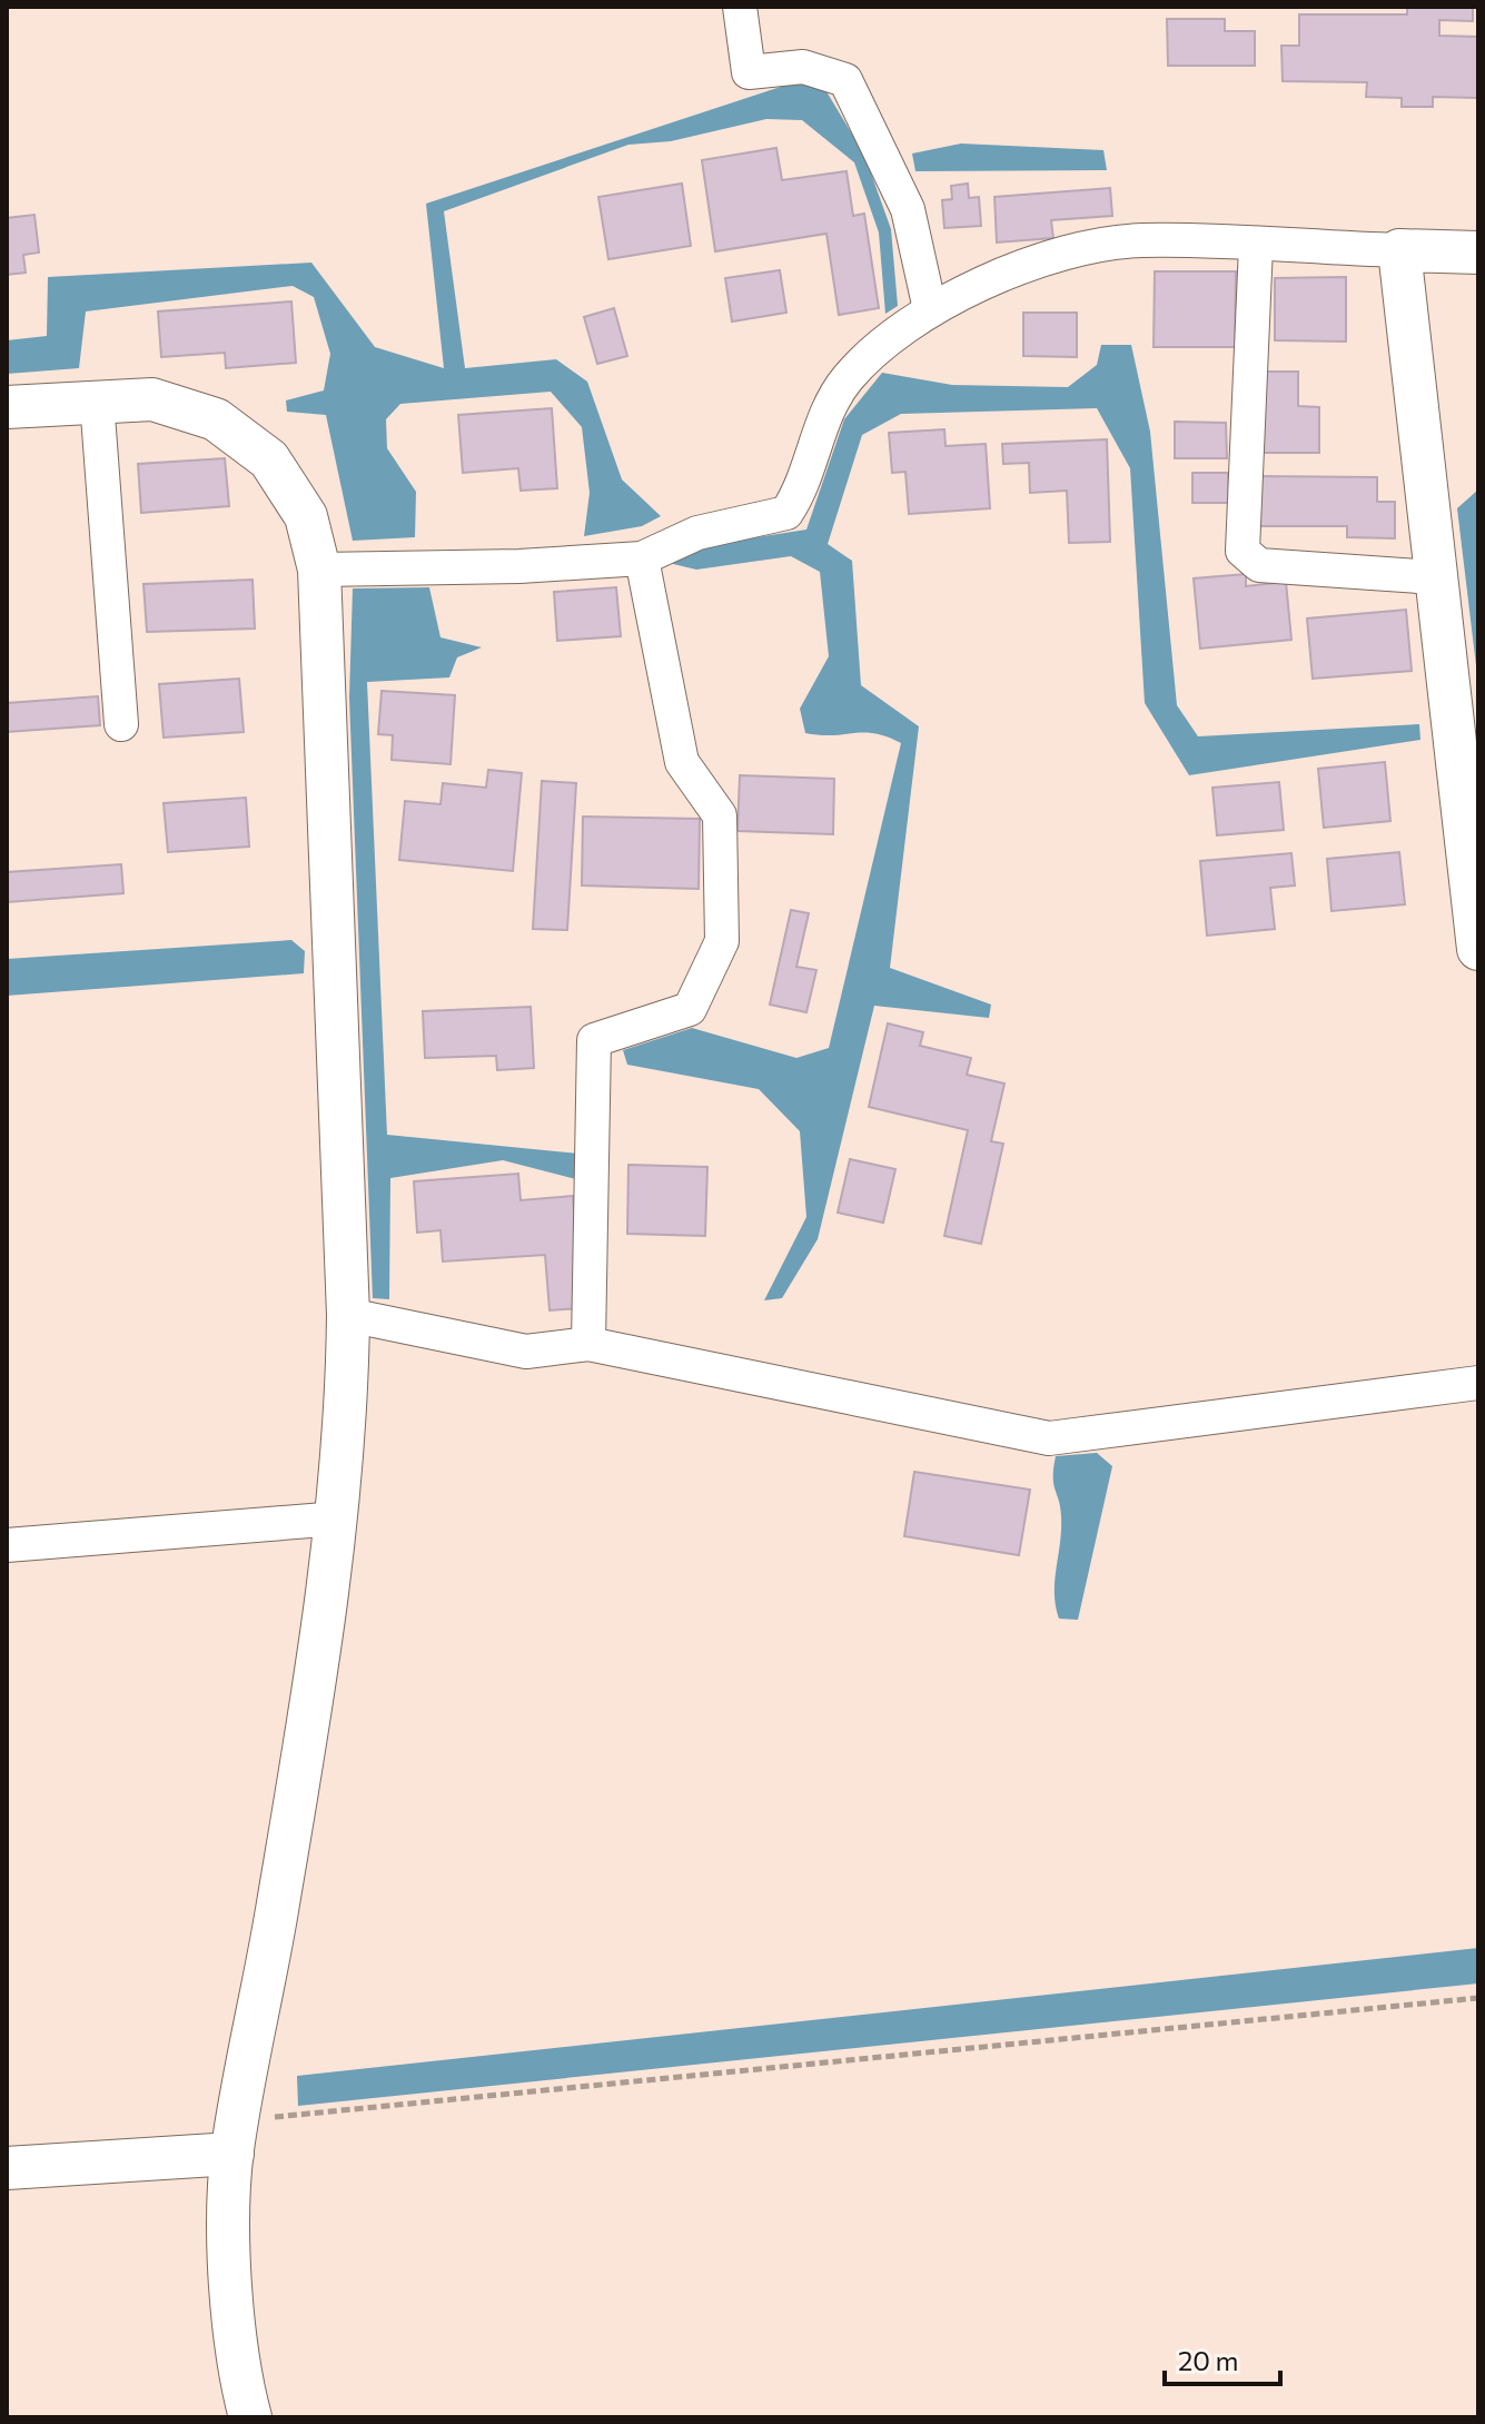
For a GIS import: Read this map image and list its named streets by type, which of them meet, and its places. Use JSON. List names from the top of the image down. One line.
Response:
{"scale_bar":"20 m"}
